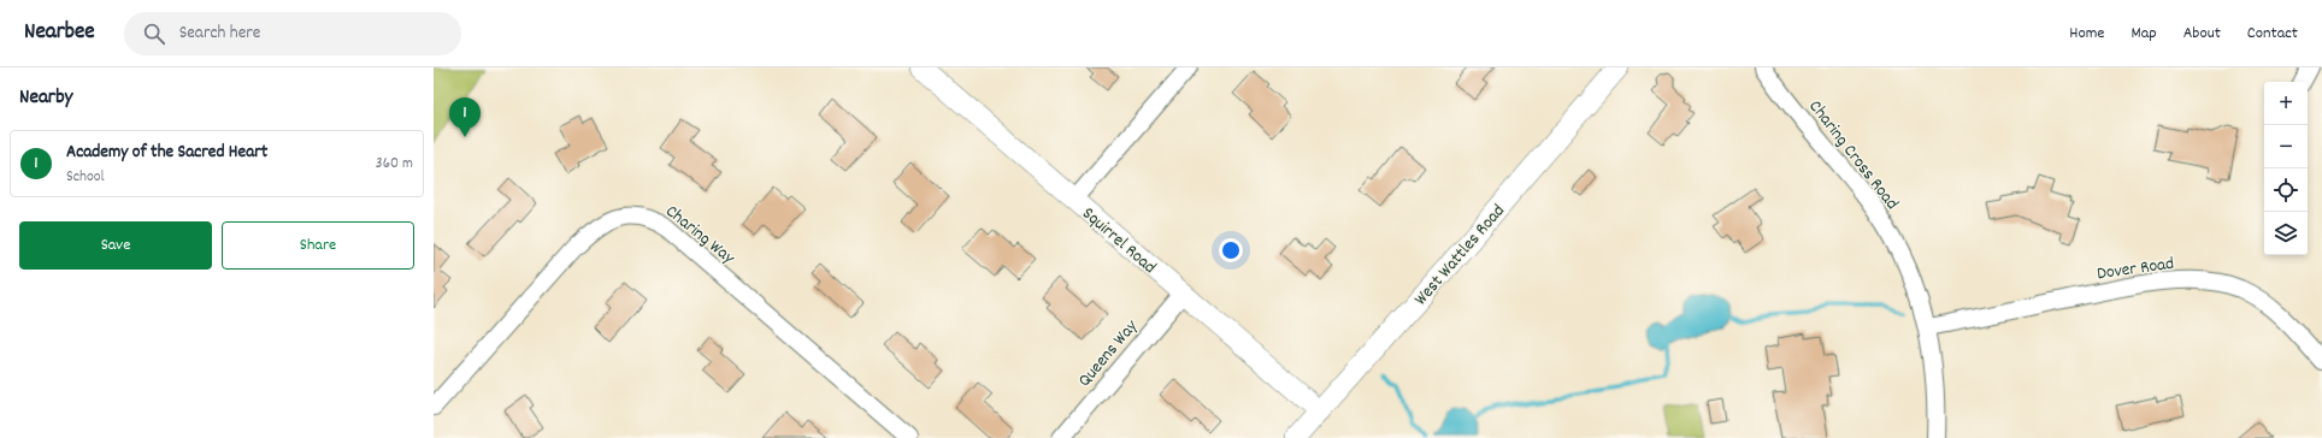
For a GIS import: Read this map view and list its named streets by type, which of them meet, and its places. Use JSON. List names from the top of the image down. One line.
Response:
{"streets":{"street":["Charing Cross Road","Charing Way","Squirrel Road","West Wattles Road","Dover Road","Queens Way"]},"crossings":[["Charing Cross Road","Dover Road"],["Squirrel Road","West Wattles Road"],["Squirrel Road","Queens Way"]],"page":{"header":"Nearbee","search":"Search here","nav":["Home","Map","About","Contact"],"heading":"Nearby","map_buttons":["+","−"],"pins":"1","list":[{"mark":"1","name":"Academy of the Sacred Heart","note":"School","value":"360 m"}],"buttons":["Save","Share"]}}
